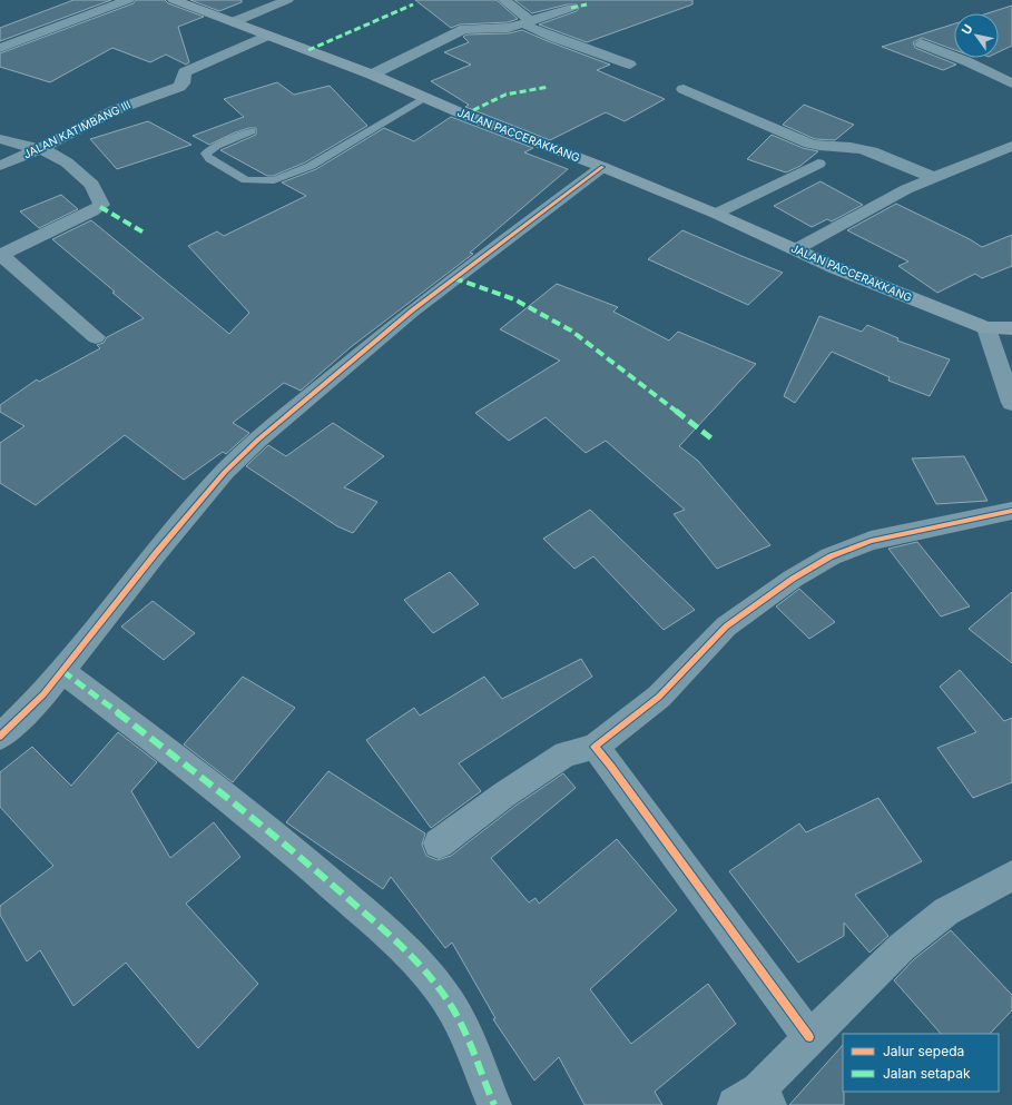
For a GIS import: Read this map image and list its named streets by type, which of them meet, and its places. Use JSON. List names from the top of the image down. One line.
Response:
{"streets":{"main road":["JALAN PACCERAKKANG"],"street":["JALAN KATIMBANG III"]},"crossings":[["JALAN KATIMBANG III","JALAN PACCERAKKANG"]],"legend":["Jalur sepeda","Jalan setapak"],"north":"top left"}
